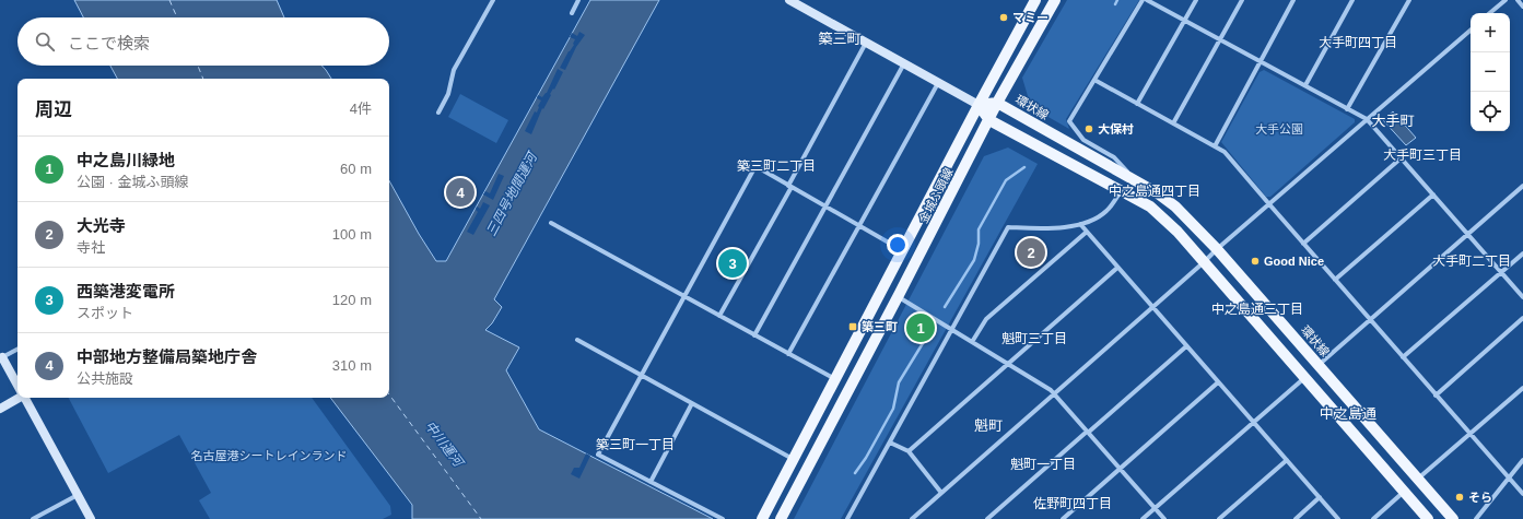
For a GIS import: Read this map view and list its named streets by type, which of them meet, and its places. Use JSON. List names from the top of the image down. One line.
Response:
{"streets":{"main road":["環状線","金城ふ頭線"]},"crossings":[["環状線","金城ふ頭線"]],"districts":["築三町","大手町四丁目","大手町","大手町三丁目","築三町二丁目","中之島通四丁目","大手町二丁目","中之島通三丁目","魁町三丁目","中之島通","魁町","築三町一丁目","魁町一丁目","佐野町四丁目"],"water":["三四号地間運河","中川運河"],"parks":["大手公園","名古屋港シートレインランド"],"places":{"other":["マミー","大保村","Good Nice","そら"],"transit":["築三町"]},"page":{"map_buttons":["+","−"],"search":"ここで検索","heading":["周辺","4件"],"list":[{"mark":"1","name":"中之島川緑地","note":"公園 · 金城ふ頭線","value":"60 m"},{"mark":"2","name":"大光寺","note":"寺社","value":"100 m"},{"mark":"3","name":"西築港変電所","note":"スポット","value":"120 m"},{"mark":"4","name":"中部地方整備局築地庁舎","note":"公共施設","value":"310 m"}],"pins":["4","2","3","1"]}}
